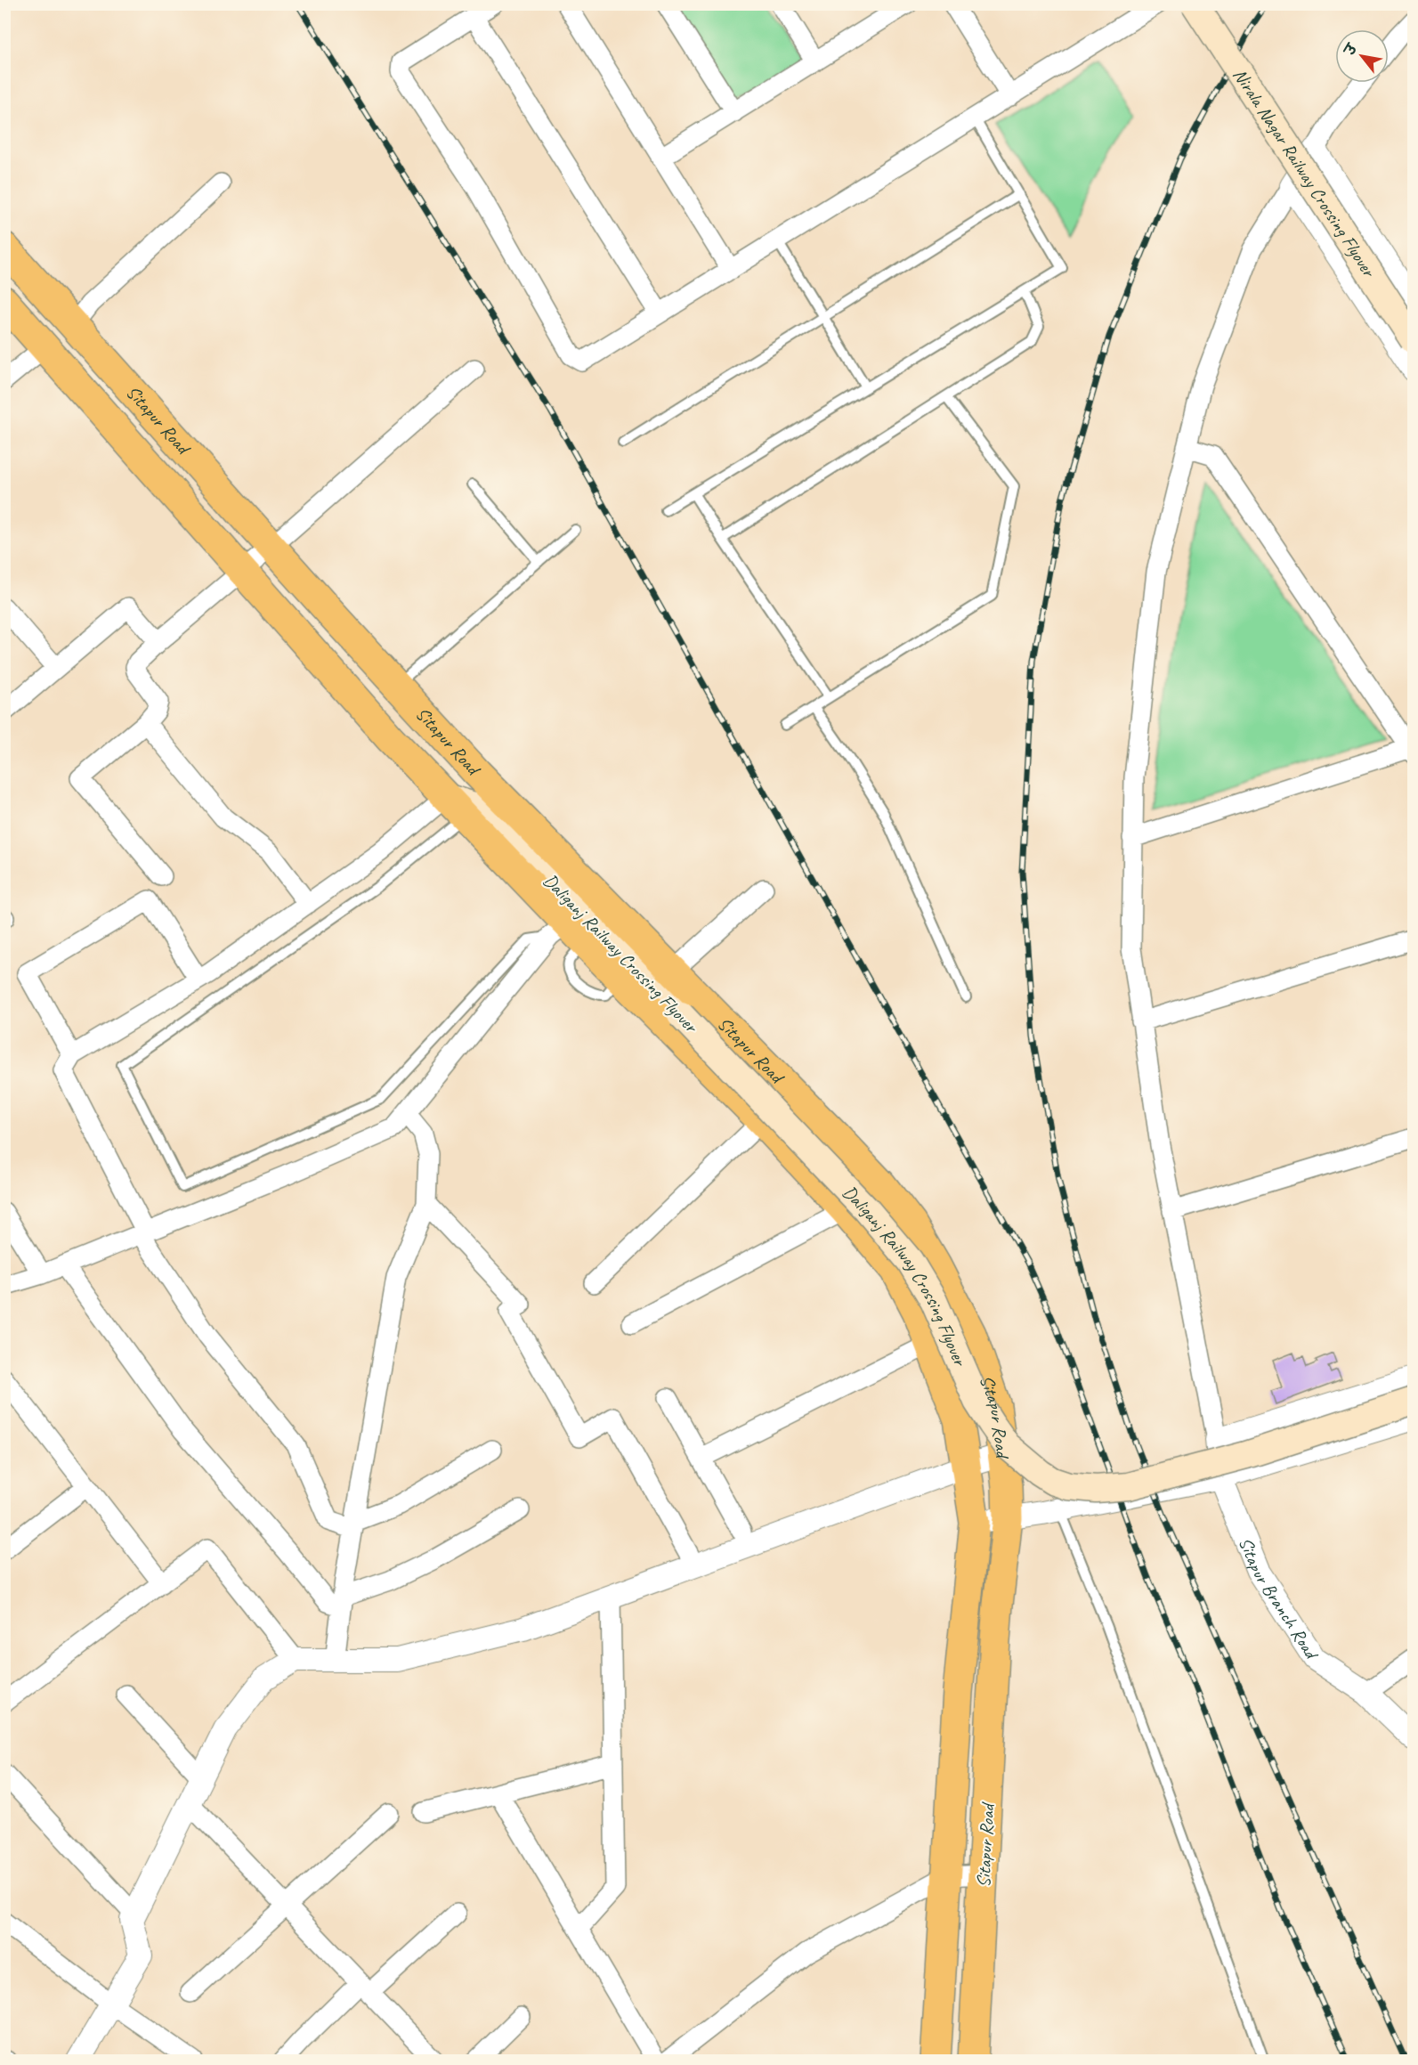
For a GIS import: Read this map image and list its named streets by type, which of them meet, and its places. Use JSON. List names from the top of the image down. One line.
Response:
{"streets":{"main road":["Nirala Nagar Railway Crossing Flyover","Sitapur Road","Daliganj Railway Crossing Flyover"],"street":["Sitapur Branch Road"]},"crossings":[["Sitapur Road","Daliganj Railway Crossing Flyover"]],"north":"top left"}
